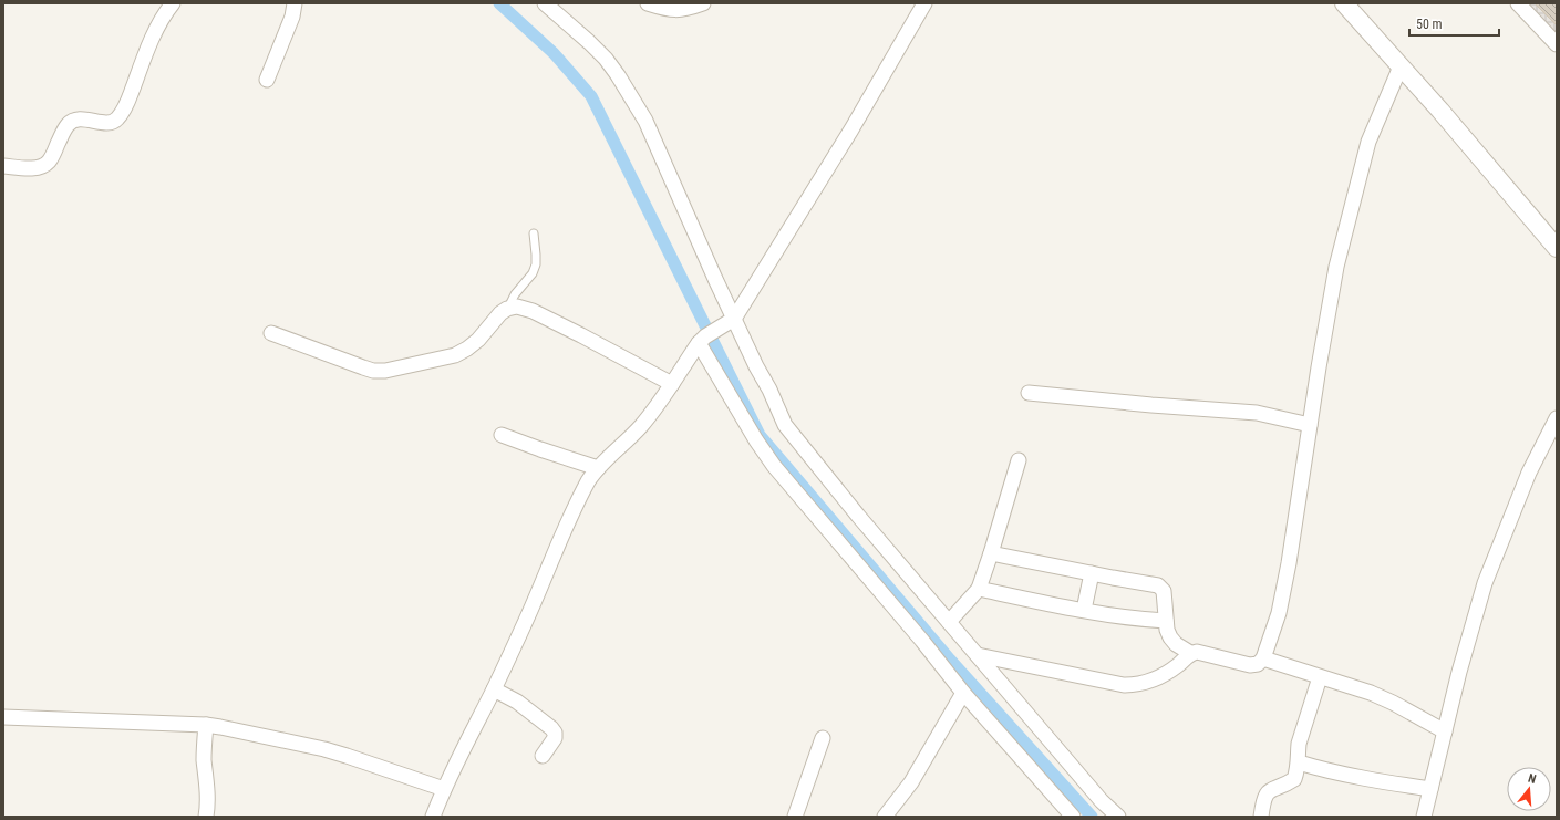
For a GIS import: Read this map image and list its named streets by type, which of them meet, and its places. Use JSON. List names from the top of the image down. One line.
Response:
{"scale_bar":"50 m","north":"top"}
